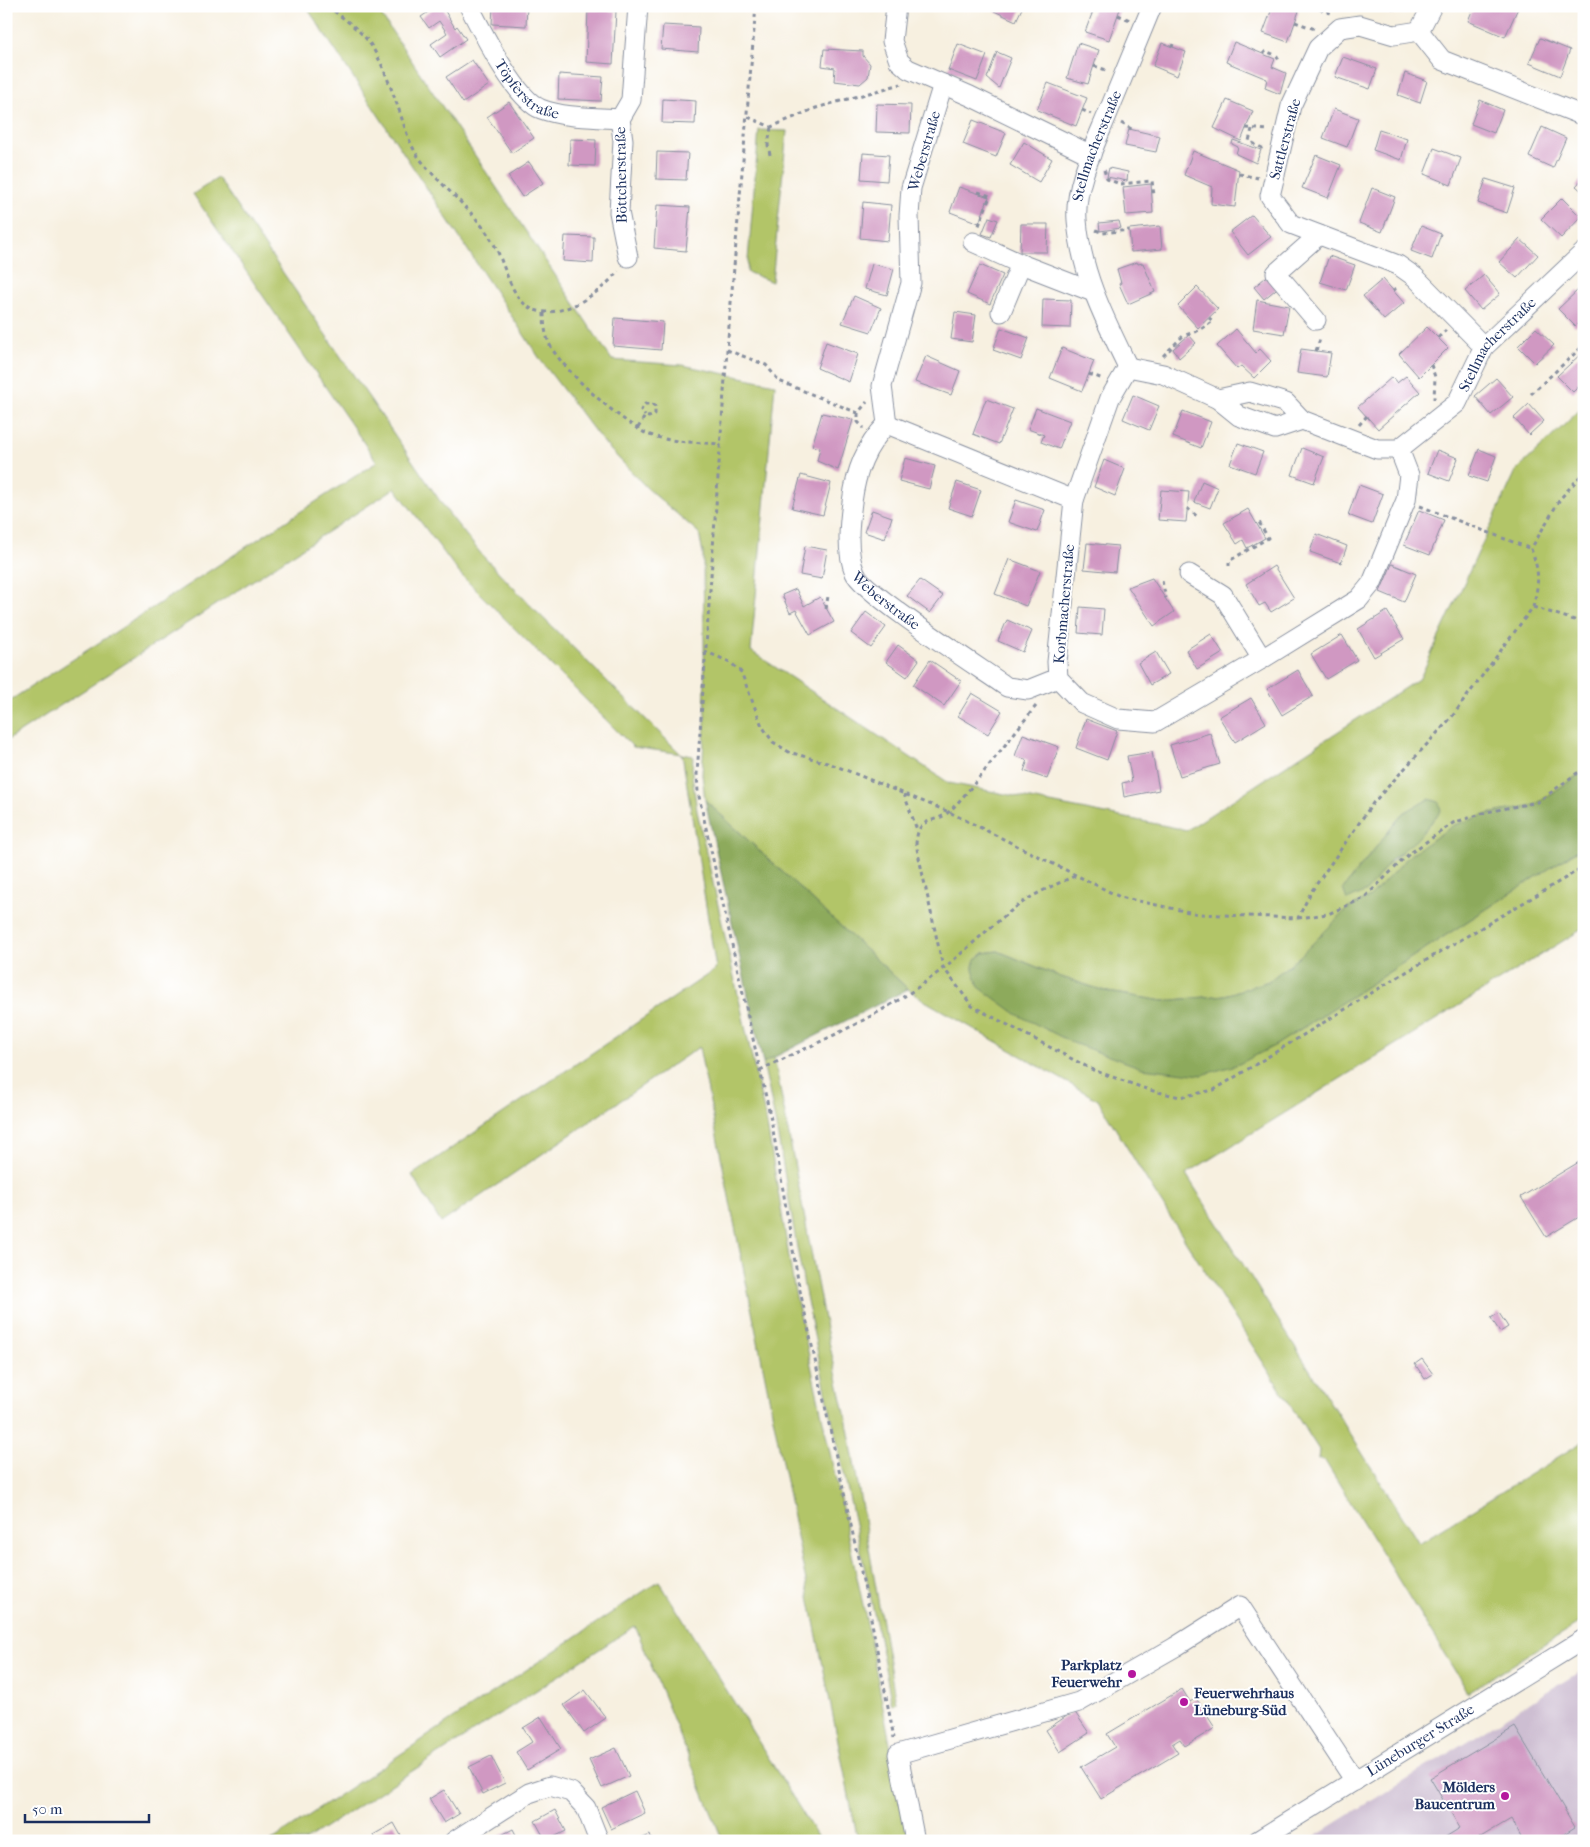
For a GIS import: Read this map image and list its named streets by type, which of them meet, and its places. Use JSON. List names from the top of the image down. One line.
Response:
{"streets":{"street":["Töpferstraße","Sattlerstraße","Stellmacherstraße","Weberstraße","Böttcherstraße","Korbmacherstraße","Lüneburger Straße"]},"crossings":[["Töpferstraße","Böttcherstraße"],["Sattlerstraße","Stellmacherstraße"],["Stellmacherstraße","Korbmacherstraße"],["Weberstraße","Korbmacherstraße"]],"places":["Parkplatz Feuerwehr","Feuerwehrhaus Lüneburg-Süd","Mölders Baucentrum"],"scale_bar":"50 m"}
